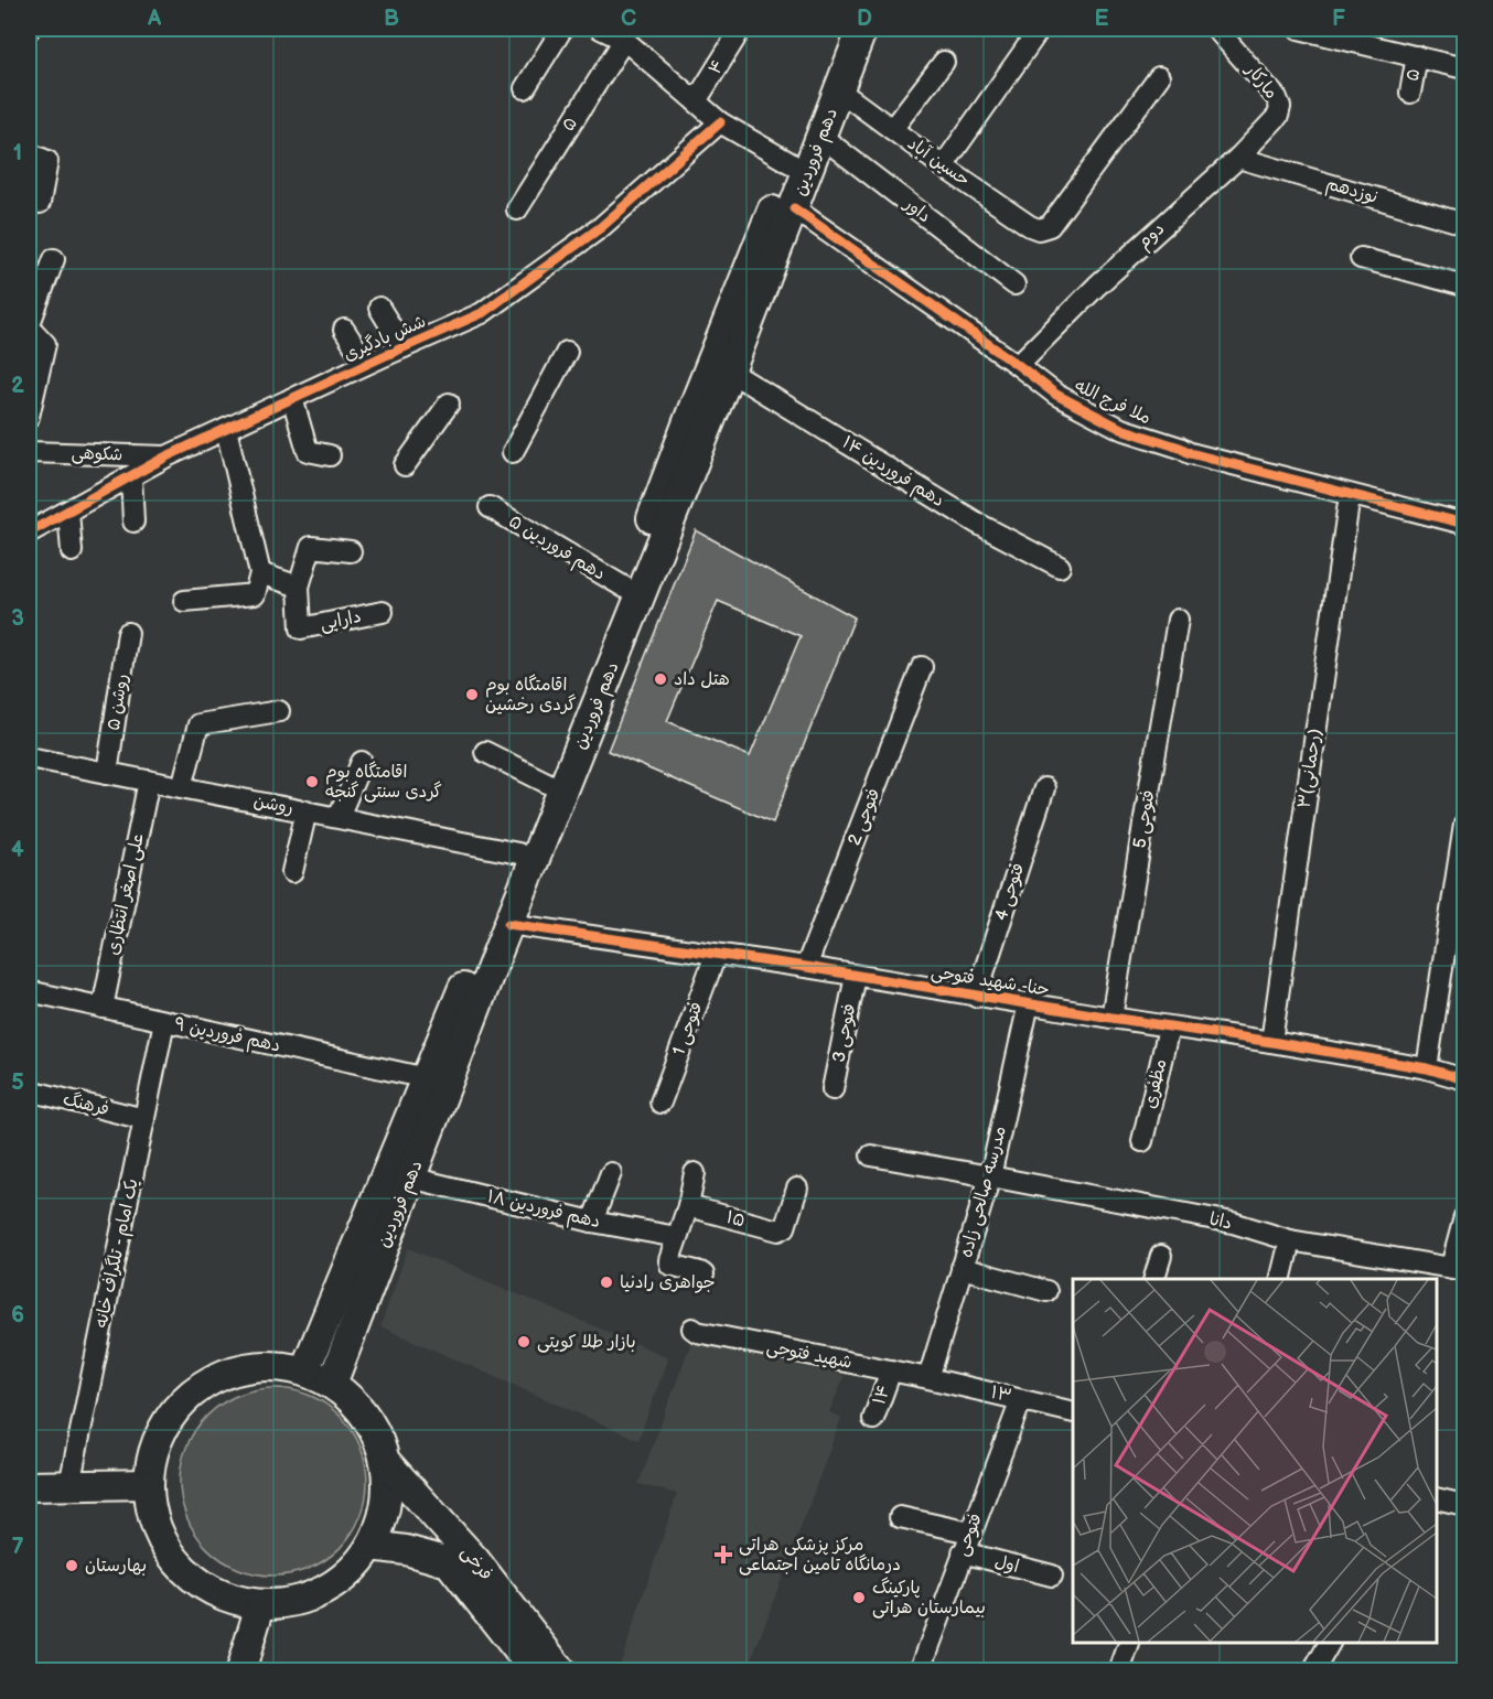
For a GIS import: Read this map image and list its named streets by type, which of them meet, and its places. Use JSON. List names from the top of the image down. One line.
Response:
{"streets":{"main road":["دهم فروردین","فرخی"],"street":["۴","۵","مارکار","حسین آباد","نوزدهم","داور","دوم","شش بادگیری","ملا فرج الله","شکوهی","دهم فروردین ۱۴","دهم فروردین ۵","دارایی","روشن ۵","۳(رحمانی)","روشن","فتوحی 2","فتوحی 5","فتوحی 4","علی اصغر انتظاری","حنا- شهید فتوحی","فتوحی 1","فتوحی 3","دهم فروردین ۹","مظفری","فرهنگ","مدرسه صالحی زاده","دهم فروردین ۱۸","۱۵","دانا","یک امام - تلگراف خانه","شهید فتوحی","۱۴","۱۳","فتوحی","اول"]},"crossings":[["مارکار","دوم"],["دهم فروردین","حسین آباد"],["دهم فروردین","داور"],["دهم فروردین","ملا فرج الله"],["دهم فروردین","دهم فروردین ۱۴"],["دهم فروردین","دهم فروردین ۵"],["دهم فروردین","روشن"],["دهم فروردین","حنا- شهید فتوحی"],["دهم فروردین","دهم فروردین ۹"],["دهم فروردین","دهم فروردین ۱۸"],["نوزدهم","دوم"],["دوم","ملا فرج الله"],["شش بادگیری","شکوهی"],["ملا فرج الله","۳(رحمانی)"],["روشن ۵","روشن"],["۳(رحمانی)","حنا- شهید فتوحی"],["روشن","علی اصغر انتظاری"],["فتوحی 2","حنا- شهید فتوحی"],["فتوحی 5","حنا- شهید فتوحی"],["فتوحی 4","حنا- شهید فتوحی"],["علی اصغر انتظاری","دهم فروردین ۹"],["حنا- شهید فتوحی","فتوحی 1"],["حنا- شهید فتوحی","فتوحی 3"],["حنا- شهید فتوحی","مظفری"],["حنا- شهید فتوحی","مدرسه صالحی زاده"],["دهم فروردین ۹","یک امام - تلگراف خانه"],["فرهنگ","یک امام - تلگراف خانه"],["مدرسه صالحی زاده","دانا"],["مدرسه صالحی زاده","شهید فتوحی"],["مدرسه صالحی زاده","۱۳"],["شهید فتوحی","۱۴"],["شهید فتوحی","۱۳"],["۱۳","فتوحی"],["فتوحی","اول"]],"places":{"other":["هتل داد","اقامتگاه بوم گردی رخشین","اقامتگاه بوم گردی سنتی گنجه","جواهری رادنیا","بازار طلا کویتی","بهارستان","پارکینگ بیمارستان هراتی"],"health":["مرکز پزشکی هراتی درمانگاه تامین اجتماعی"]},"grid":{"columns":["A","B","C","D","E","F"],"rows":["1","2","3","4","5","6","7"]}}
